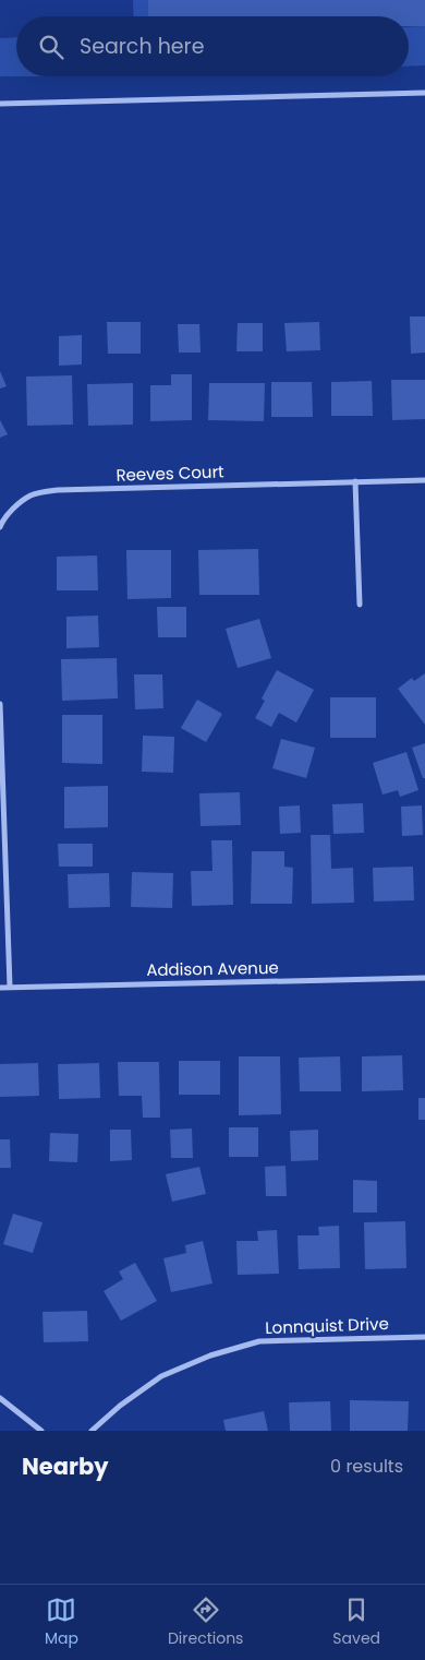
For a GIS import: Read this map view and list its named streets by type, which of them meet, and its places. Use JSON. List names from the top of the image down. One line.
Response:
{"streets":{"street":["Reeves Court","Addison Avenue","Lonnquist Drive"]},"page":{"search":"Search here","heading":["Nearby","0 results"],"nav":["Map","Directions","Saved"]}}
